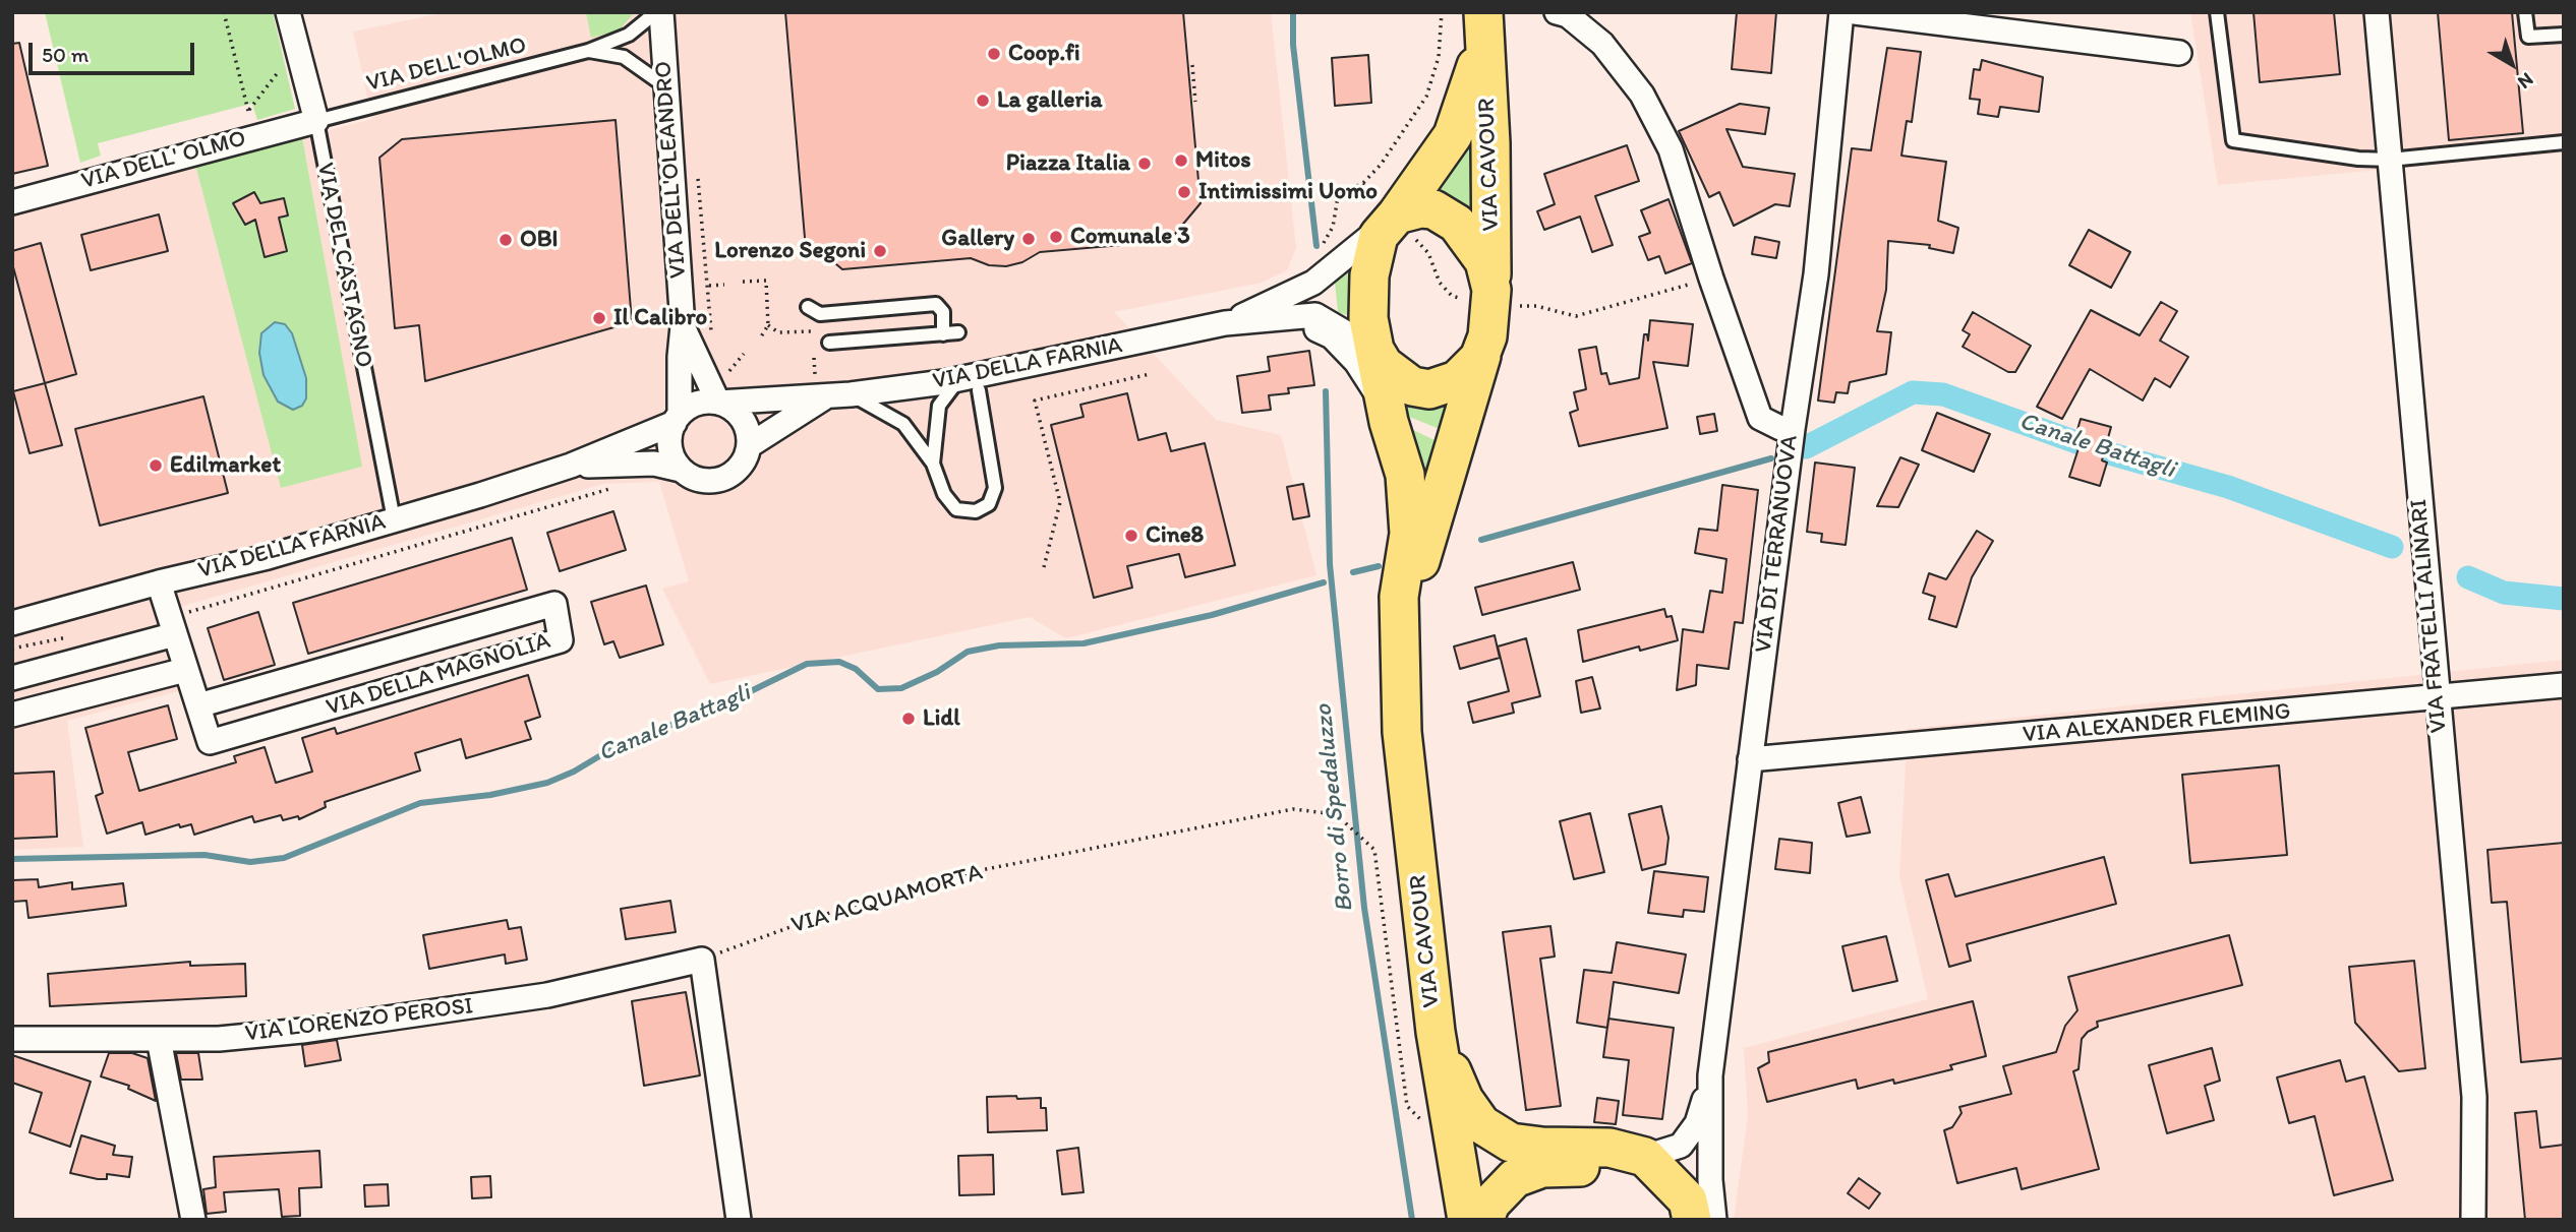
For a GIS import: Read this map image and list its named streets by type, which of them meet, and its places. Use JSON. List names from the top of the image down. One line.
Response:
{"streets":{"main road":["VIA CAVOUR"],"street":["VIA DELL' OLMO","VIA DELL'OLEANDRO","VIA DEL CASTAGNO","VIA DELLA FARNIA","VIA DI TERRANUOVA","VIA FRATELLI ALINARI","VIA DELLA MAGNOLIA","VIA ALEXANDER FLEMING","VIA LORENZO PEROSI"],"lane":["VIA DELL'OLMO"],"path":["VIA ACQUAMORTA"]},"crossings":[["VIA DELL'OLMO","VIA DELL' OLMO"],["VIA DELL'OLMO","VIA DEL CASTAGNO"],["VIA DELL' OLMO","VIA DEL CASTAGNO"],["VIA CAVOUR","VIA DELLA FARNIA"],["VIA CAVOUR","VIA ACQUAMORTA"],["VIA DELL'OLEANDRO","VIA DELLA FARNIA"],["VIA DEL CASTAGNO","VIA DELLA FARNIA"],["VIA DELLA FARNIA","VIA DELLA MAGNOLIA"],["VIA DI TERRANUOVA","VIA ALEXANDER FLEMING"],["VIA FRATELLI ALINARI","VIA ALEXANDER FLEMING"],["VIA ACQUAMORTA","VIA LORENZO PEROSI"]],"water":["Canale Battagli","Borro di Spedaluzzo"],"places":["Coop.fi","La galleria","Mitos","Piazza Italia","Intimissimi Uomo","Comunale 3","Gallery","OBI","Lorenzo Segoni","Il Calibro","Edilmarket","Cine8","Lidl"],"scale_bar":"50 m","north":"bottom right"}
